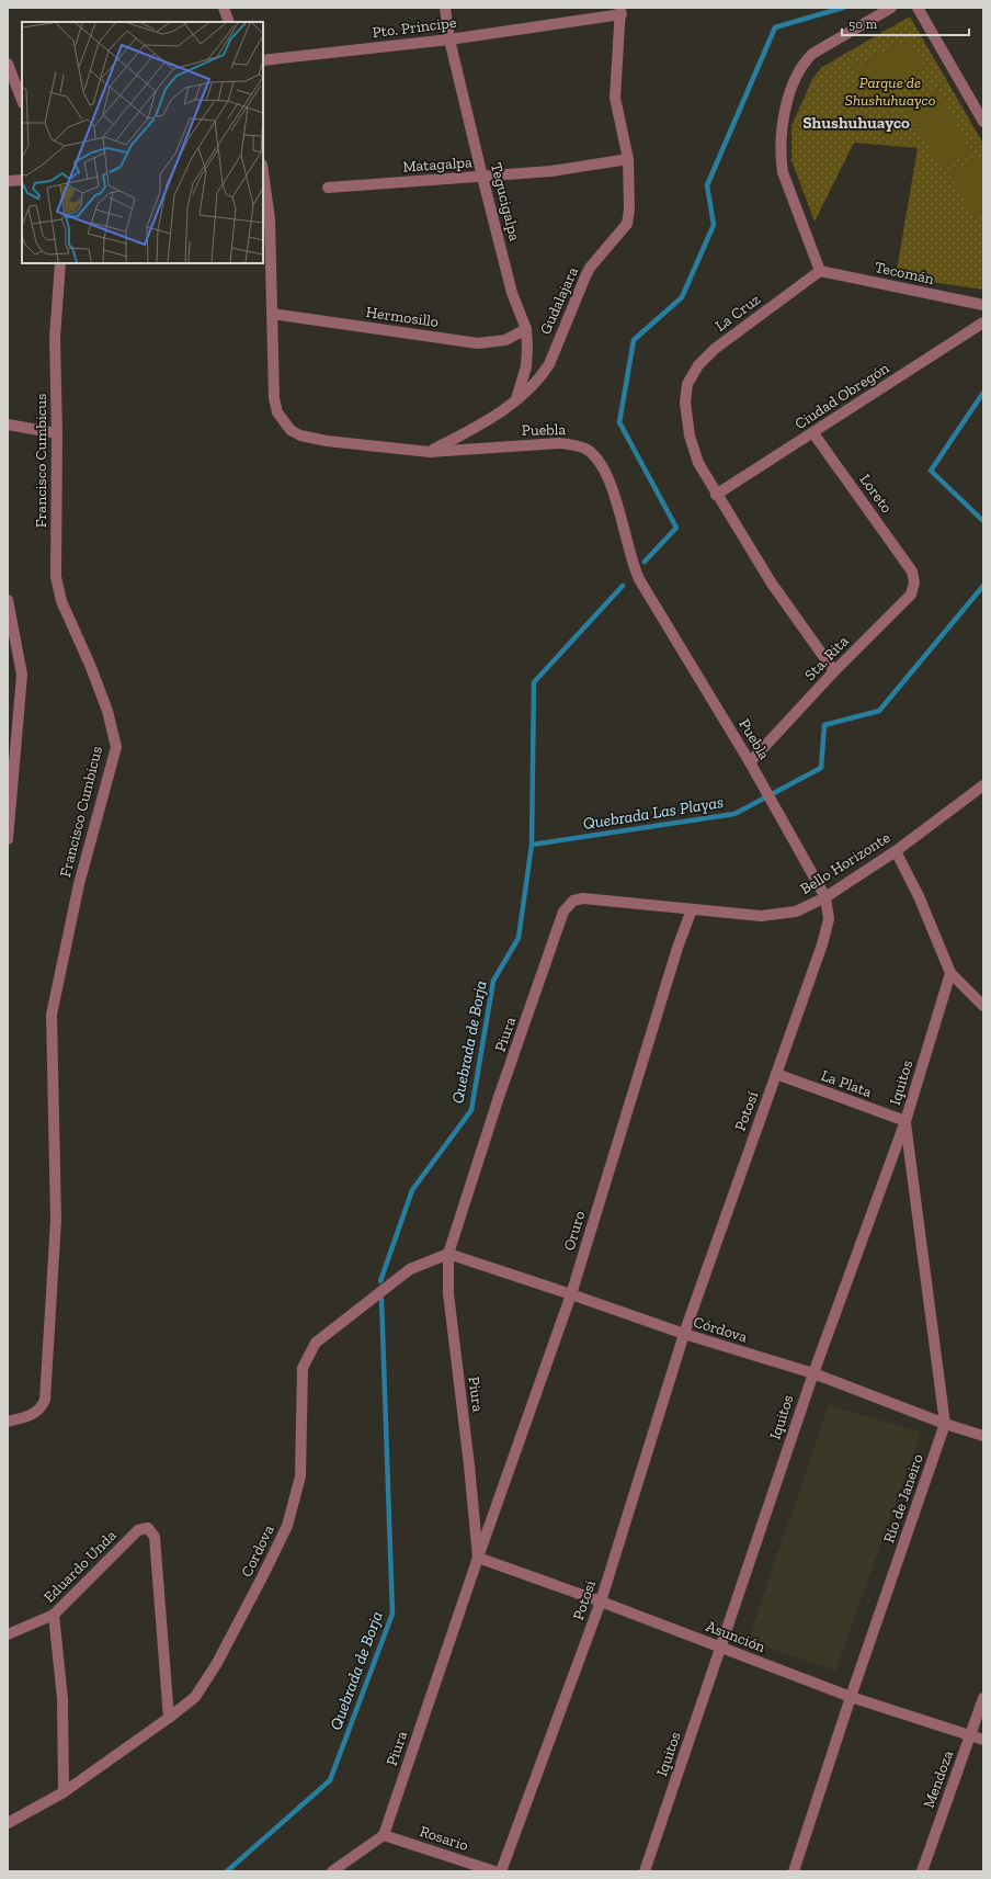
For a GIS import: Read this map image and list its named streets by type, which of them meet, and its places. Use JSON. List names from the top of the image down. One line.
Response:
{"streets":{"street":["Pto. Principe","Matagalpa","Tegucigalpa","Tecomán","Gudalajara","La Cruz","Hermosillo","Ciudad Obregón","Puebla","Francisco Cumbicus","Loreto","Sta. Rita","Bello Horizonte","Piura","Iquitos","La Plata","Potosí","Oruro","Córdova","Río de Janeiro","Cordova","Eduardo Unda","Potosi","Asunción","Mendoza","Rosario"]},"crossings":[["Pto. Principe","Tegucigalpa"],["Pto. Principe","Gudalajara"],["Matagalpa","Tegucigalpa"],["Matagalpa","Gudalajara"],["Tegucigalpa","Gudalajara"],["Tegucigalpa","Hermosillo"],["Tecomán","La Cruz"],["Gudalajara","Puebla"],["La Cruz","Ciudad Obregón"],["La Cruz","Sta. Rita"],["Hermosillo","Puebla"],["Ciudad Obregón","Loreto"],["Puebla","Sta. Rita"],["Puebla","Bello Horizonte"],["Puebla","Potosí"],["Loreto","Sta. Rita"],["Bello Horizonte","Piura"],["Bello Horizonte","Potosí"],["Bello Horizonte","Oruro"],["Piura","Oruro"],["Piura","Córdova"],["Piura","Cordova"],["Piura","Asunción"],["Piura","Rosario"],["Iquitos","La Plata"],["Iquitos","Córdova"],["Iquitos","Río de Janeiro"],["Iquitos","Asunción"],["La Plata","Potosí"],["La Plata","Río de Janeiro"],["Potosí","Córdova"],["Potosí","Potosi"],["Oruro","Córdova"],["Oruro","Asunción"],["Córdova","Río de Janeiro"],["Córdova","Cordova"],["Córdova","Potosi"],["Río de Janeiro","Asunción"],["Cordova","Eduardo Unda"],["Potosi","Asunción"],["Asunción","Mendoza"]],"districts":["Shushuhuayco"],"water":["Quebrada Las Playas","Quebrada de Borja"],"parks":["Parque de Shushuhuayco"],"scale_bar":"50 m"}
